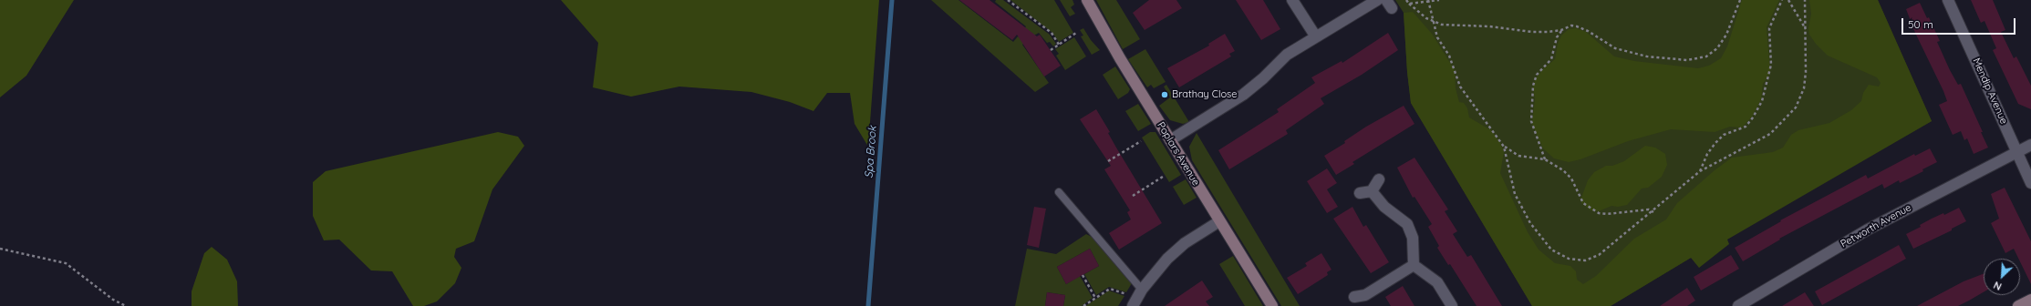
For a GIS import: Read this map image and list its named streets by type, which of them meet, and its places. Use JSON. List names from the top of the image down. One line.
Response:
{"streets":{"street":["Mendip Avenue","Poplars Avenue","Petworth Avenue"]},"crossings":[["Mendip Avenue","Petworth Avenue"]],"water":["Spa Brook"],"places":["Brathay Close"],"scale_bar":"50 m","north":"bottom left"}
